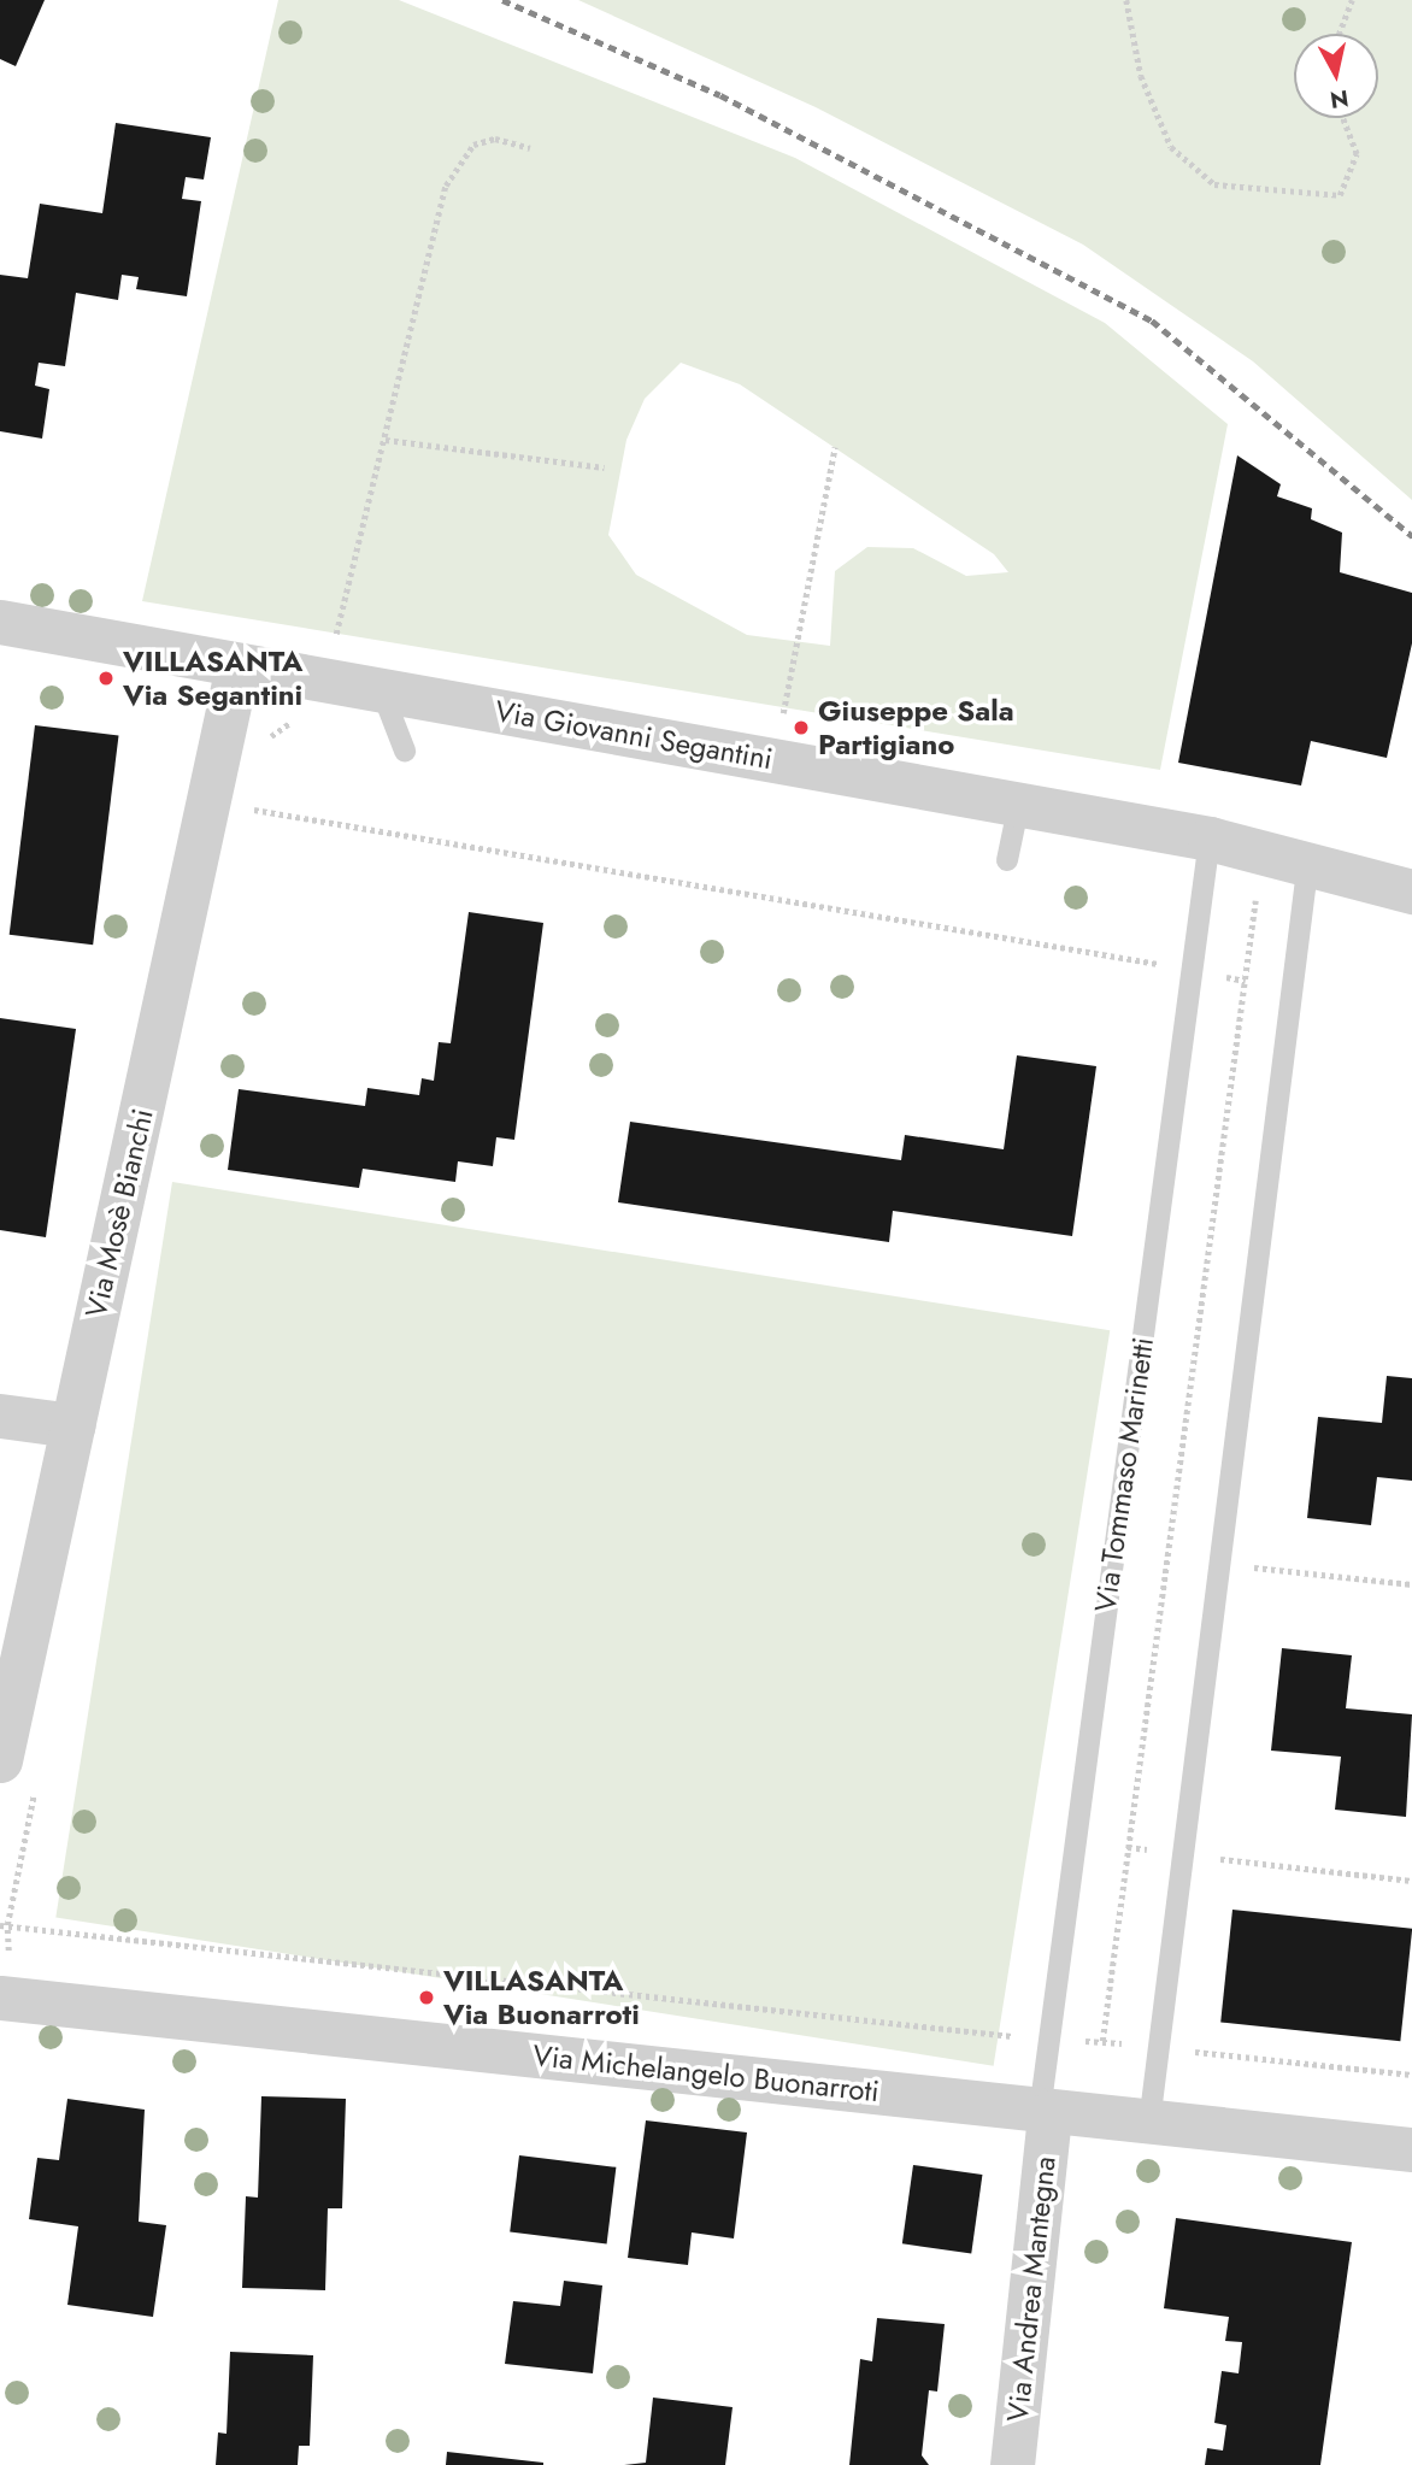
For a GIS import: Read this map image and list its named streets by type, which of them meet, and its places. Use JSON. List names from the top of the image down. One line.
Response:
{"streets":{"street":["Via Giovanni Segantini","Via Mosè Bianchi","Via Michelangelo Buonarroti","Via Andrea Mantegna"],"lane":["Via Tommaso Marinetti"]},"crossings":[["Via Giovanni Segantini","Via Mosè Bianchi"],["Via Giovanni Segantini","Via Tommaso Marinetti"],["Via Tommaso Marinetti","Via Michelangelo Buonarroti"],["Via Tommaso Marinetti","Via Andrea Mantegna"],["Via Michelangelo Buonarroti","Via Andrea Mantegna"]],"places":["VILLASANTA Via Segantini","Giuseppe Sala Partigiano","VILLASANTA Via Buonarroti"],"north":"bottom"}
